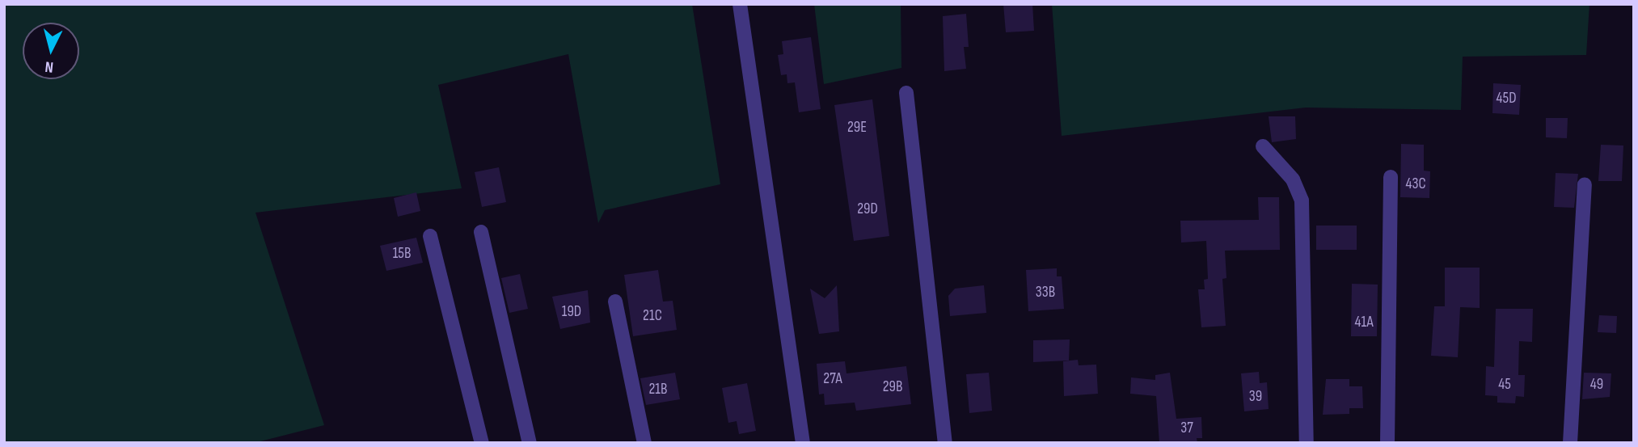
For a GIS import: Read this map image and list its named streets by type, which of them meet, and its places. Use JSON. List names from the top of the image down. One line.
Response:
{"house_numbers":["45D","29E","43C","29D","15B","33B","19D","21C","41A","27A","45","49","29B","21B","39","37"],"north":"bottom"}
